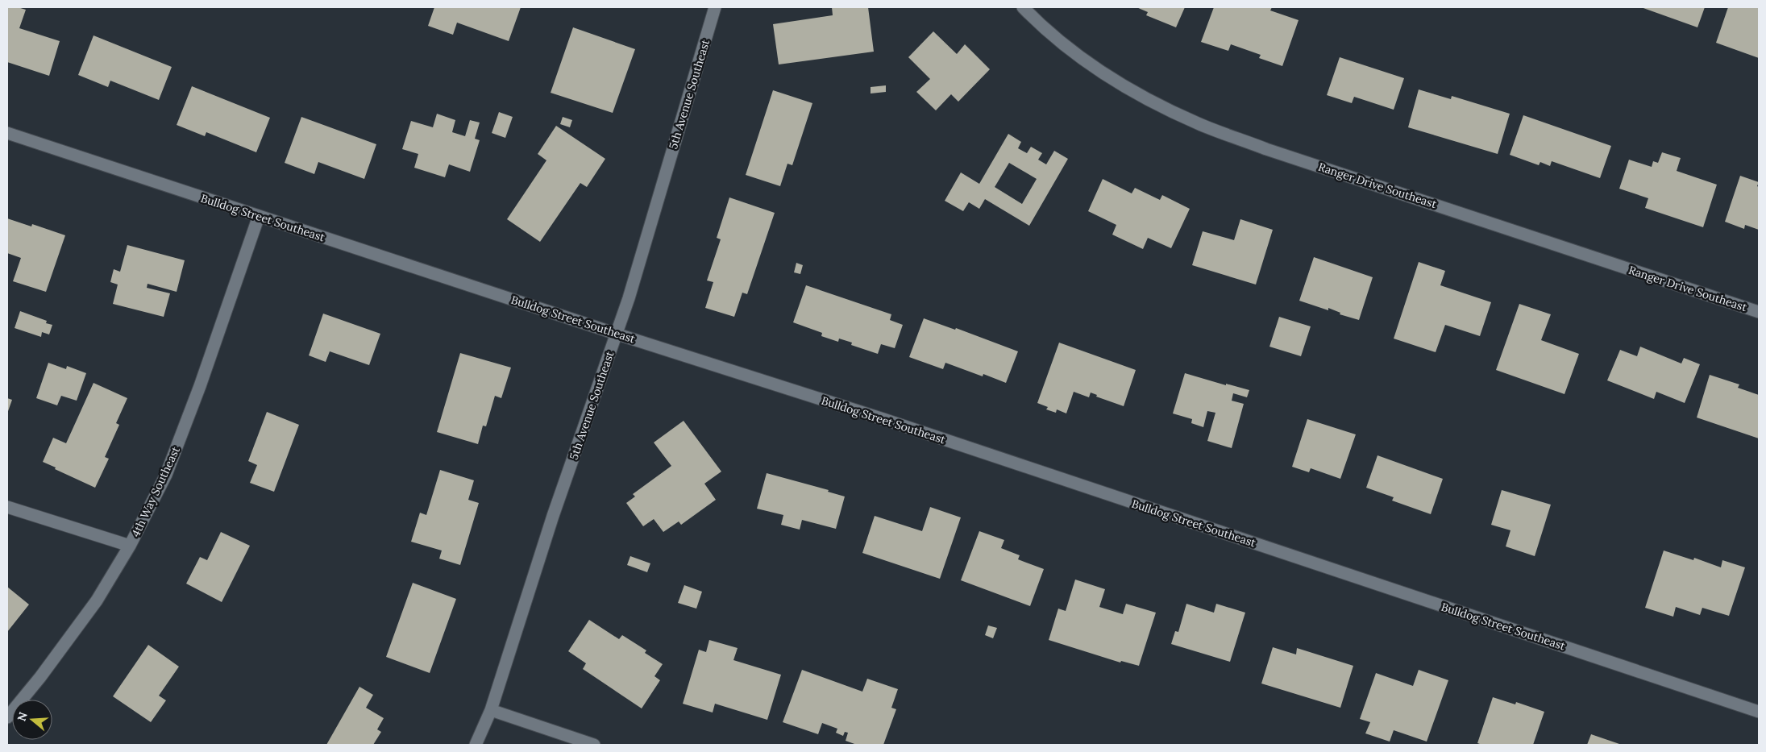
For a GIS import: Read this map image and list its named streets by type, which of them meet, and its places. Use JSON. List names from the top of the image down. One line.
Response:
{"streets":{"street":["5th Avenue Southeast","Ranger Drive Southeast","Bulldog Street Southeast","4th Way Southeast"]},"crossings":[["5th Avenue Southeast","Bulldog Street Southeast"],["Bulldog Street Southeast","4th Way Southeast"]],"north":"left"}
